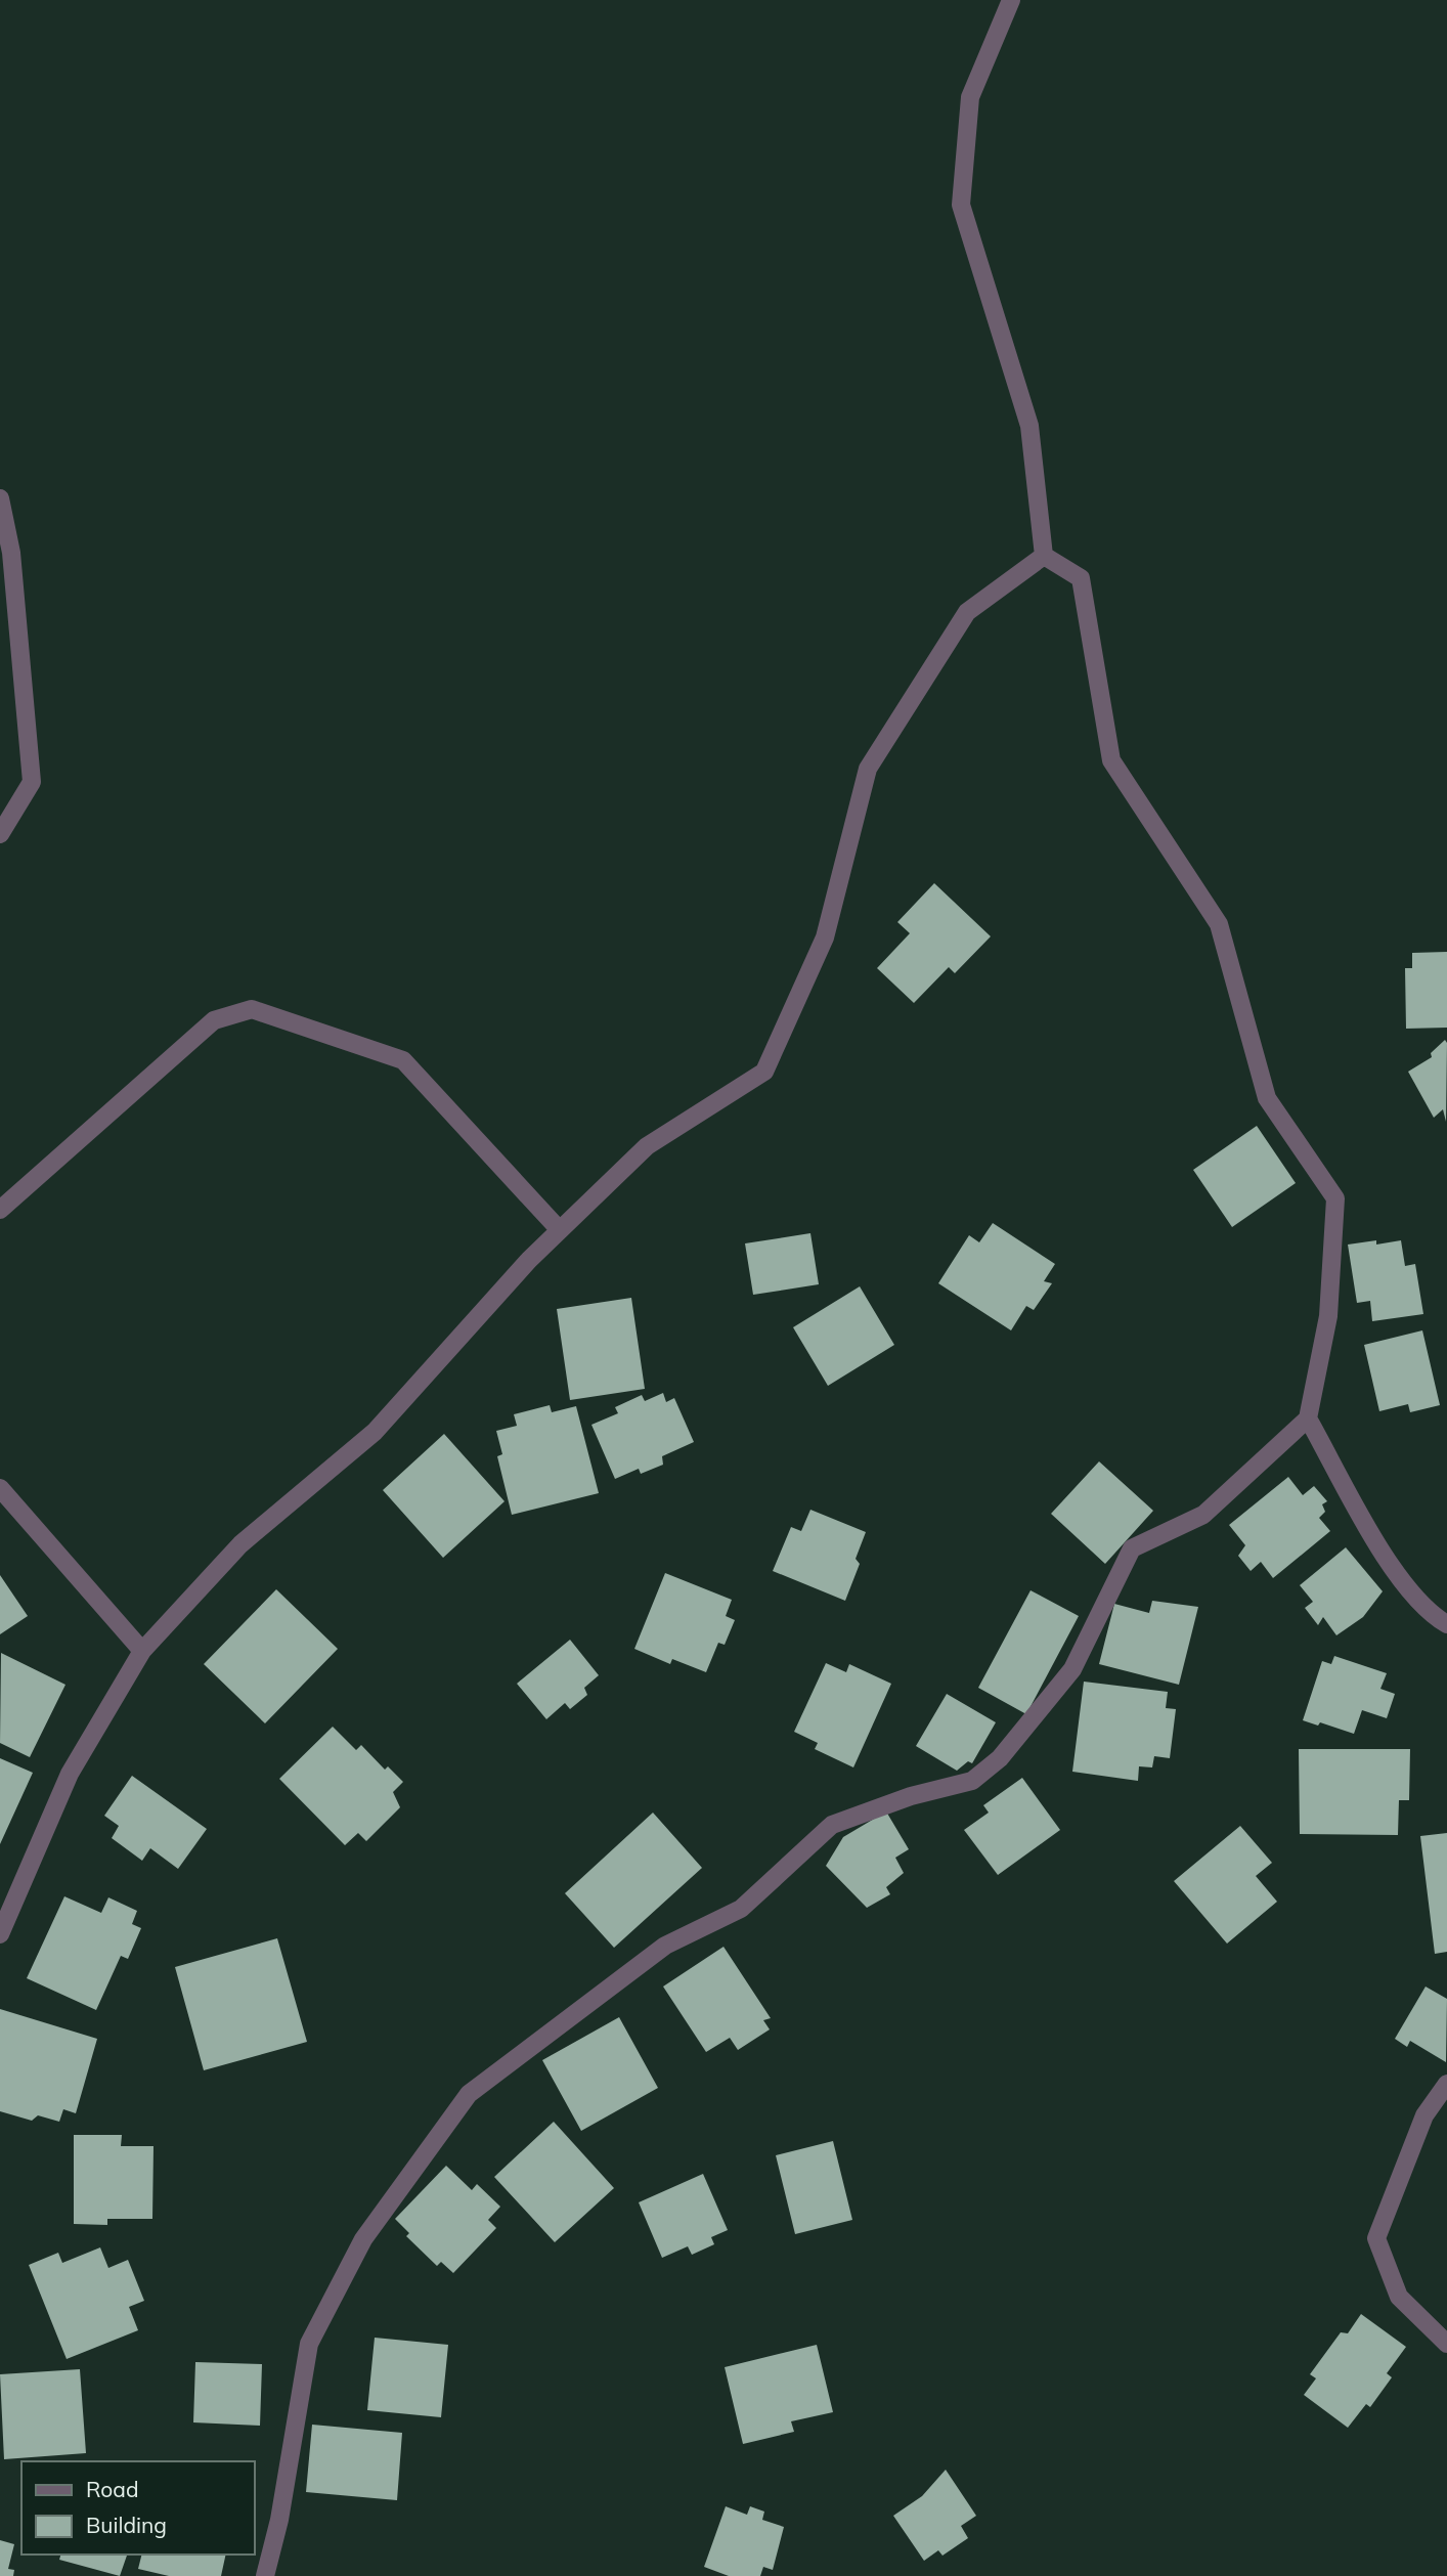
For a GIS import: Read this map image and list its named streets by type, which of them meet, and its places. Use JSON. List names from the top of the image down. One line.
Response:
{"legend":["Road","Building"]}
